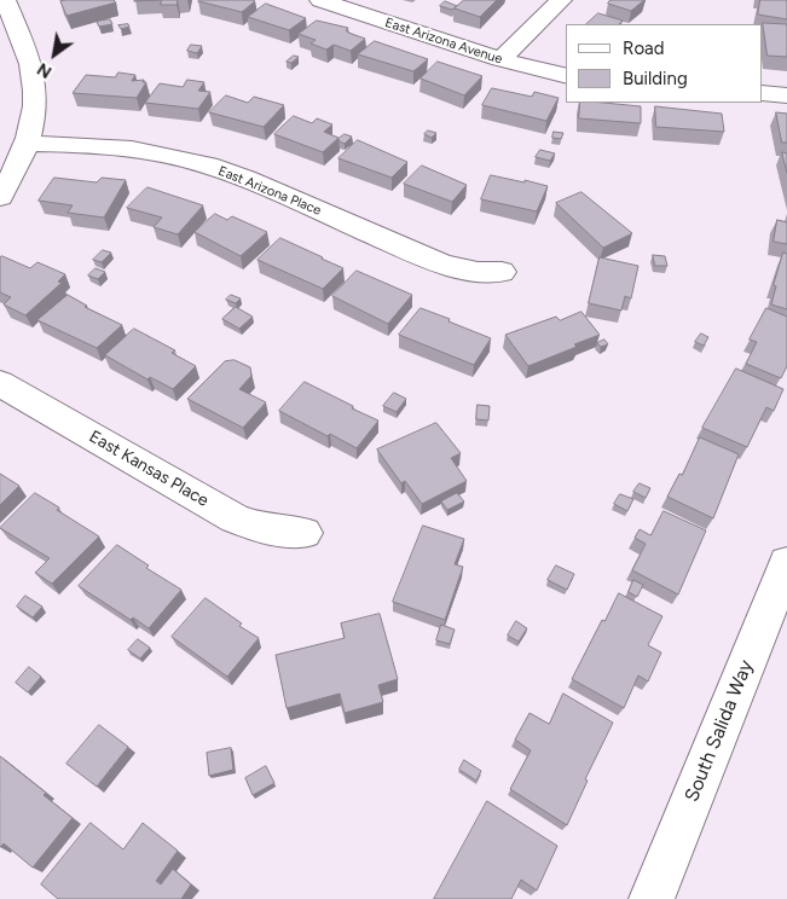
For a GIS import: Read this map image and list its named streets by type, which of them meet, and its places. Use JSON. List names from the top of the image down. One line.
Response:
{"streets":{"street":["East Arizona Avenue","East Arizona Place","East Kansas Place","South Salida Way"]},"legend":["Road","Building"],"north":"bottom left"}
